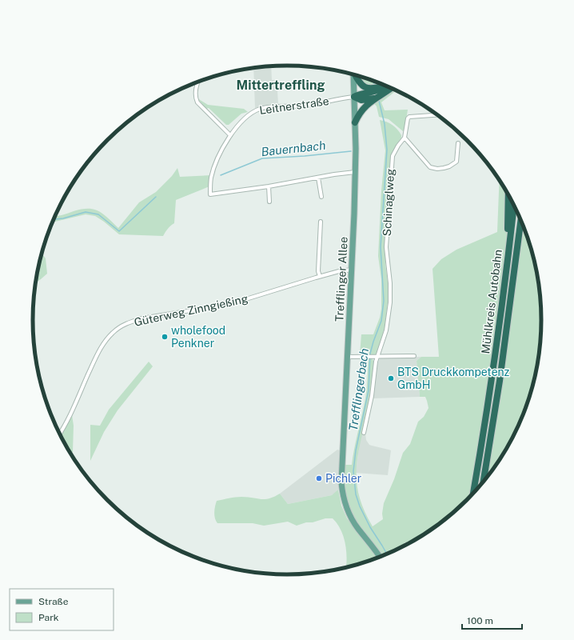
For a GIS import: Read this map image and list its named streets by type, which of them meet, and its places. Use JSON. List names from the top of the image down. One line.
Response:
{"streets":{"highway":["Mühlkreis Autobahn"],"main road":["Trefflinger Allee"],"street":["Leitnerstraße","Schinaglweg","Güterweg Zinngießing"]},"crossings":[["Leitnerstraße","Trefflinger Allee"],["Trefflinger Allee","Güterweg Zinngießing"]],"districts":["Mittertreffling"],"water":["Bauernbach","Trefflingerbach"],"places":["wholefood Penkner","BTS Druckkompetenz GmbH","Pichler"],"legend":["Straße","Park"],"scale_bar":"100 m"}
